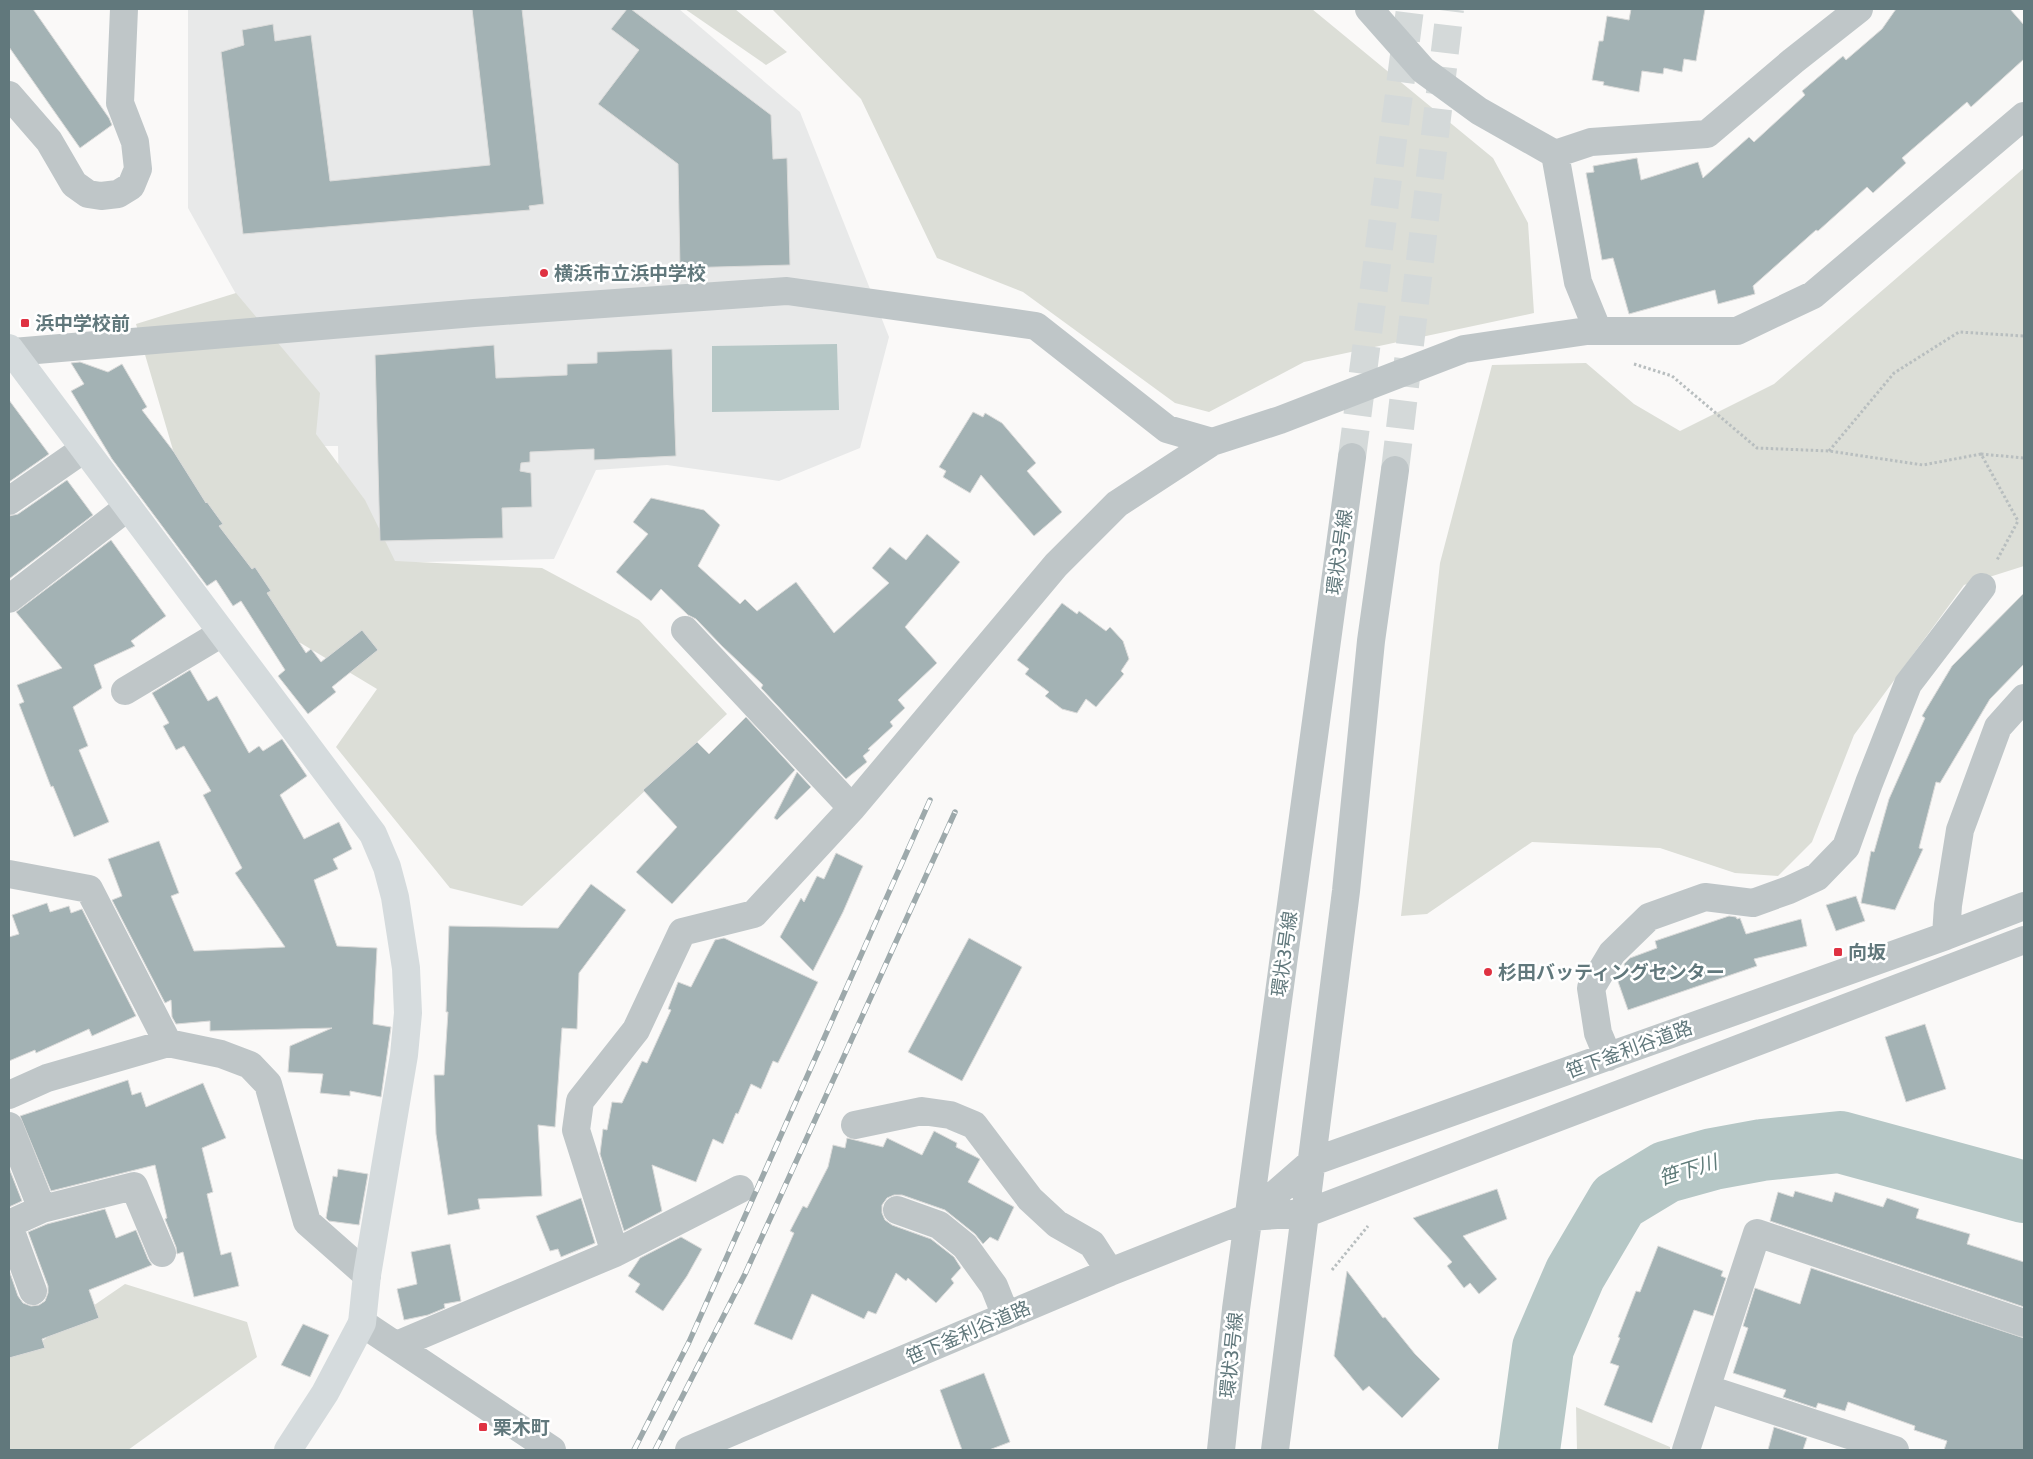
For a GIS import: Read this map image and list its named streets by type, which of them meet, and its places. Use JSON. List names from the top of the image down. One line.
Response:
{"streets":{"street":["環状3号線","笹下釜利谷道路"]},"crossings":[["環状3号線","笹下釜利谷道路"]],"water":["笹下川"],"places":{"other":["横浜市立浜中学校","杉田バッティングセンター"],"transit":["浜中学校前","向坂","栗木町"]}}
